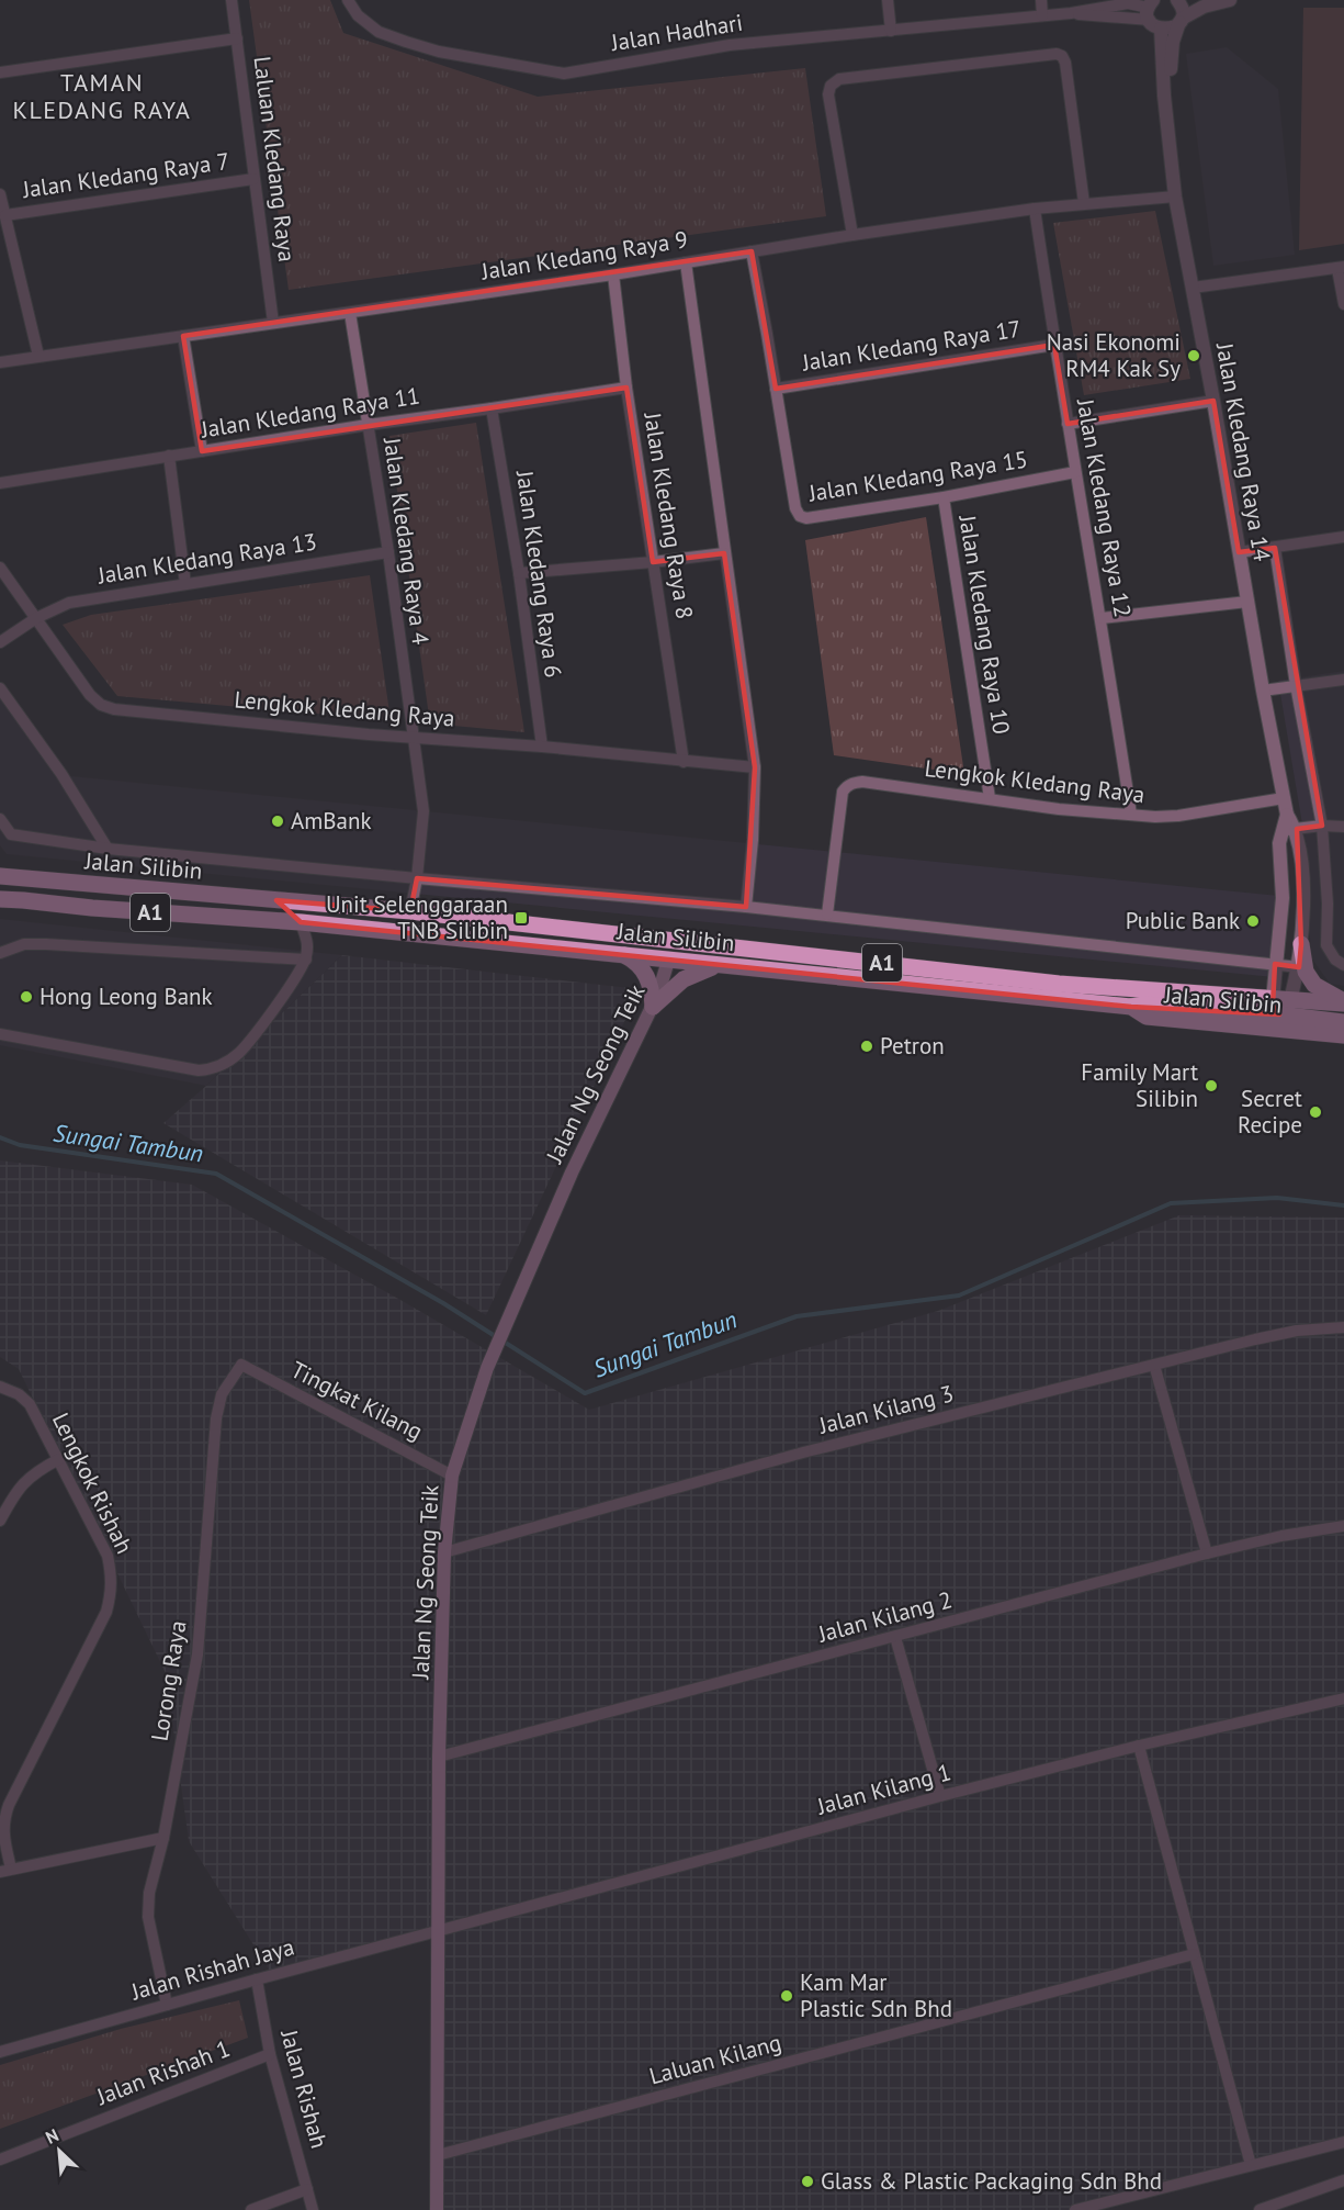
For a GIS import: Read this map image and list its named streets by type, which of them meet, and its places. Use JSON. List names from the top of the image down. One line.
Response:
{"streets":{"main road":["Jalan Silibin","A1","Jalan Ng Seong Teik"],"street":["Jalan Hadhari","Laluan Kledang Raya","Jalan Kledang Raya 7","Jalan Kledang Raya 9","Jalan Kledang Raya 17","Jalan Kledang Raya 11","Jalan Kledang Raya 14","Jalan Kledang Raya 15","Jalan Kledang Raya 12","Jalan Kledang Raya 8","Jalan Kledang Raya 4","Jalan Kledang Raya 13","Jalan Kledang Raya 6","Jalan Kledang Raya 10","Lengkok Kledang Raya","Tingkat Kilang","Jalan Kilang 3","Lengkok Rishah","Jalan Kilang 2","Lorong Raya","Jalan Kilang 1","Jalan Rishah Jaya","Laluan Kilang","Jalan Rishah 1","Jalan Rishah"]},"crossings":[["Jalan Hadhari","Jalan Kledang Raya 14"],["Laluan Kledang Raya","Jalan Kledang Raya 7"],["Laluan Kledang Raya","Jalan Kledang Raya 9"],["Jalan Kledang Raya 9","Jalan Kledang Raya 14"],["Jalan Kledang Raya 9","Jalan Kledang Raya 15"],["Jalan Kledang Raya 9","Jalan Kledang Raya 12"],["Jalan Kledang Raya 9","Jalan Kledang Raya 8"],["Jalan Kledang Raya 9","Jalan Kledang Raya 4"],["Jalan Kledang Raya 17","Jalan Kledang Raya 15"],["Jalan Kledang Raya 17","Jalan Kledang Raya 12"],["Jalan Kledang Raya 11","Jalan Kledang Raya 8"],["Jalan Kledang Raya 11","Jalan Kledang Raya 4"],["Jalan Kledang Raya 11","Jalan Kledang Raya 6"],["Jalan Kledang Raya 14","Lengkok Kledang Raya"],["Jalan Kledang Raya 14","Jalan Silibin"],["Jalan Kledang Raya 15","Jalan Kledang Raya 12"],["Jalan Kledang Raya 15","Jalan Kledang Raya 10"],["Jalan Kledang Raya 12","Lengkok Kledang Raya"],["Jalan Kledang Raya 8","Lengkok Kledang Raya"],["Jalan Kledang Raya 4","Jalan Kledang Raya 13"],["Jalan Kledang Raya 4","Lengkok Kledang Raya"],["Jalan Kledang Raya 4","Jalan Silibin"],["Jalan Kledang Raya 13","Lengkok Kledang Raya"],["Jalan Kledang Raya 6","Lengkok Kledang Raya"],["Jalan Kledang Raya 10","Lengkok Kledang Raya"],["Lengkok Kledang Raya","Jalan Silibin"],["Jalan Silibin","Jalan Ng Seong Teik"],["Jalan Ng Seong Teik","Tingkat Kilang"],["Jalan Ng Seong Teik","Jalan Kilang 3"],["Jalan Ng Seong Teik","Jalan Kilang 2"],["Jalan Ng Seong Teik","Jalan Kilang 1"],["Jalan Ng Seong Teik","Jalan Rishah Jaya"],["Jalan Ng Seong Teik","Laluan Kilang"],["Tingkat Kilang","Lorong Raya"],["Lorong Raya","Jalan Rishah Jaya"],["Jalan Kilang 1","Jalan Rishah Jaya"],["Jalan Rishah Jaya","Jalan Rishah"],["Jalan Rishah 1","Jalan Rishah"]],"districts":["TAMAN KLEDANG RAYA"],"water":["Sungai Tambun"],"places":{"other":["Nasi Ekonomi RM4 Kak Sy","AmBank","Public Bank","Hong Leong Bank","Petron","Family Mart Silibin","Secret Recipe","Kam Mar Plastic Sdn Bhd","Glass & Plastic Packaging Sdn Bhd"],"transit":["Unit Selenggaraan TNB Silibin"]},"north":"top left"}
